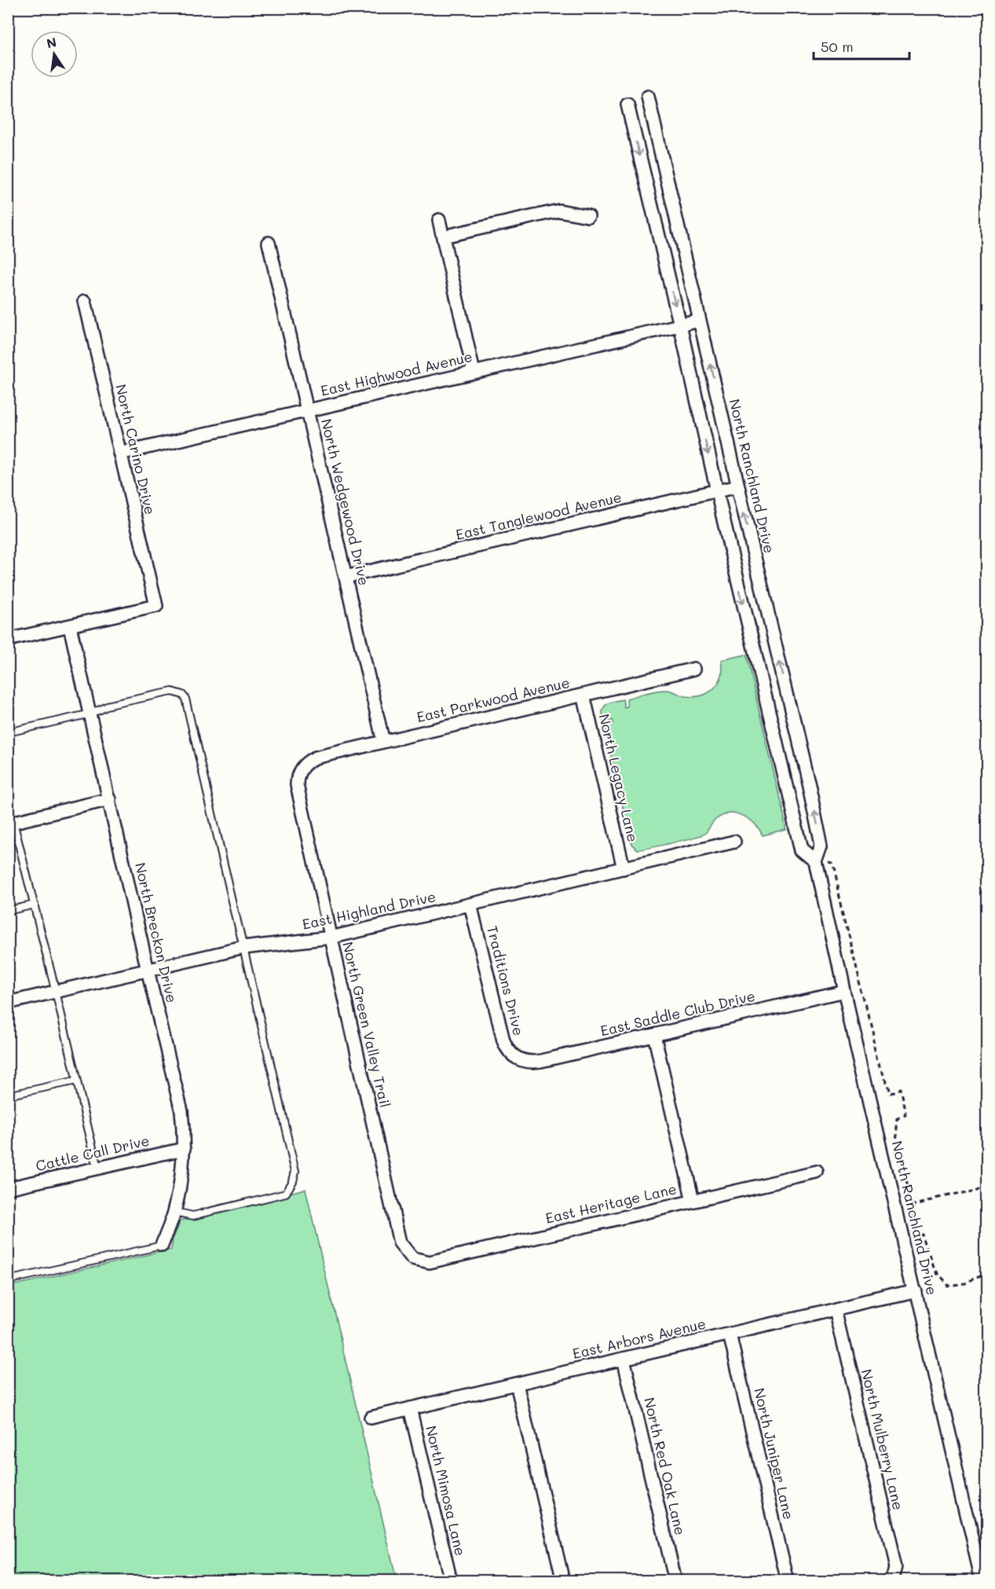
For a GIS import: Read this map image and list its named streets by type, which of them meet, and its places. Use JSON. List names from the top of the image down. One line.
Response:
{"streets":{"street":["East Highwood Avenue","North Carino Drive","North Ranchland Drive","North Wedgewood Drive","East Tanglewood Avenue","East Parkwood Avenue","North Legacy Lane","East Highland Drive","North Breckon Drive","Traditions Drive","East Saddle Club Drive","North Green Valley Trail","Cattle Call Drive","East Heritage Lane","East Arbors Avenue","North Mulberry Lane","North Juniper Lane","North Red Oak Lane","North Mimosa Lane"]},"crossings":[["East Highwood Avenue","North Carino Drive"],["East Highwood Avenue","North Ranchland Drive"],["East Highwood Avenue","North Wedgewood Drive"],["North Carino Drive","North Breckon Drive"],["North Ranchland Drive","East Tanglewood Avenue"],["North Ranchland Drive","East Saddle Club Drive"],["North Ranchland Drive","East Arbors Avenue"],["North Wedgewood Drive","East Tanglewood Avenue"],["North Wedgewood Drive","East Parkwood Avenue"],["East Parkwood Avenue","North Legacy Lane"],["East Parkwood Avenue","North Green Valley Trail"],["North Legacy Lane","East Highland Drive"],["East Highland Drive","North Breckon Drive"],["East Highland Drive","Traditions Drive"],["East Highland Drive","North Green Valley Trail"],["North Breckon Drive","Cattle Call Drive"],["Traditions Drive","East Saddle Club Drive"],["North Green Valley Trail","East Heritage Lane"],["East Arbors Avenue","North Mulberry Lane"],["East Arbors Avenue","North Juniper Lane"],["East Arbors Avenue","North Red Oak Lane"],["East Arbors Avenue","North Mimosa Lane"]],"scale_bar":"50 m","north":"top"}
